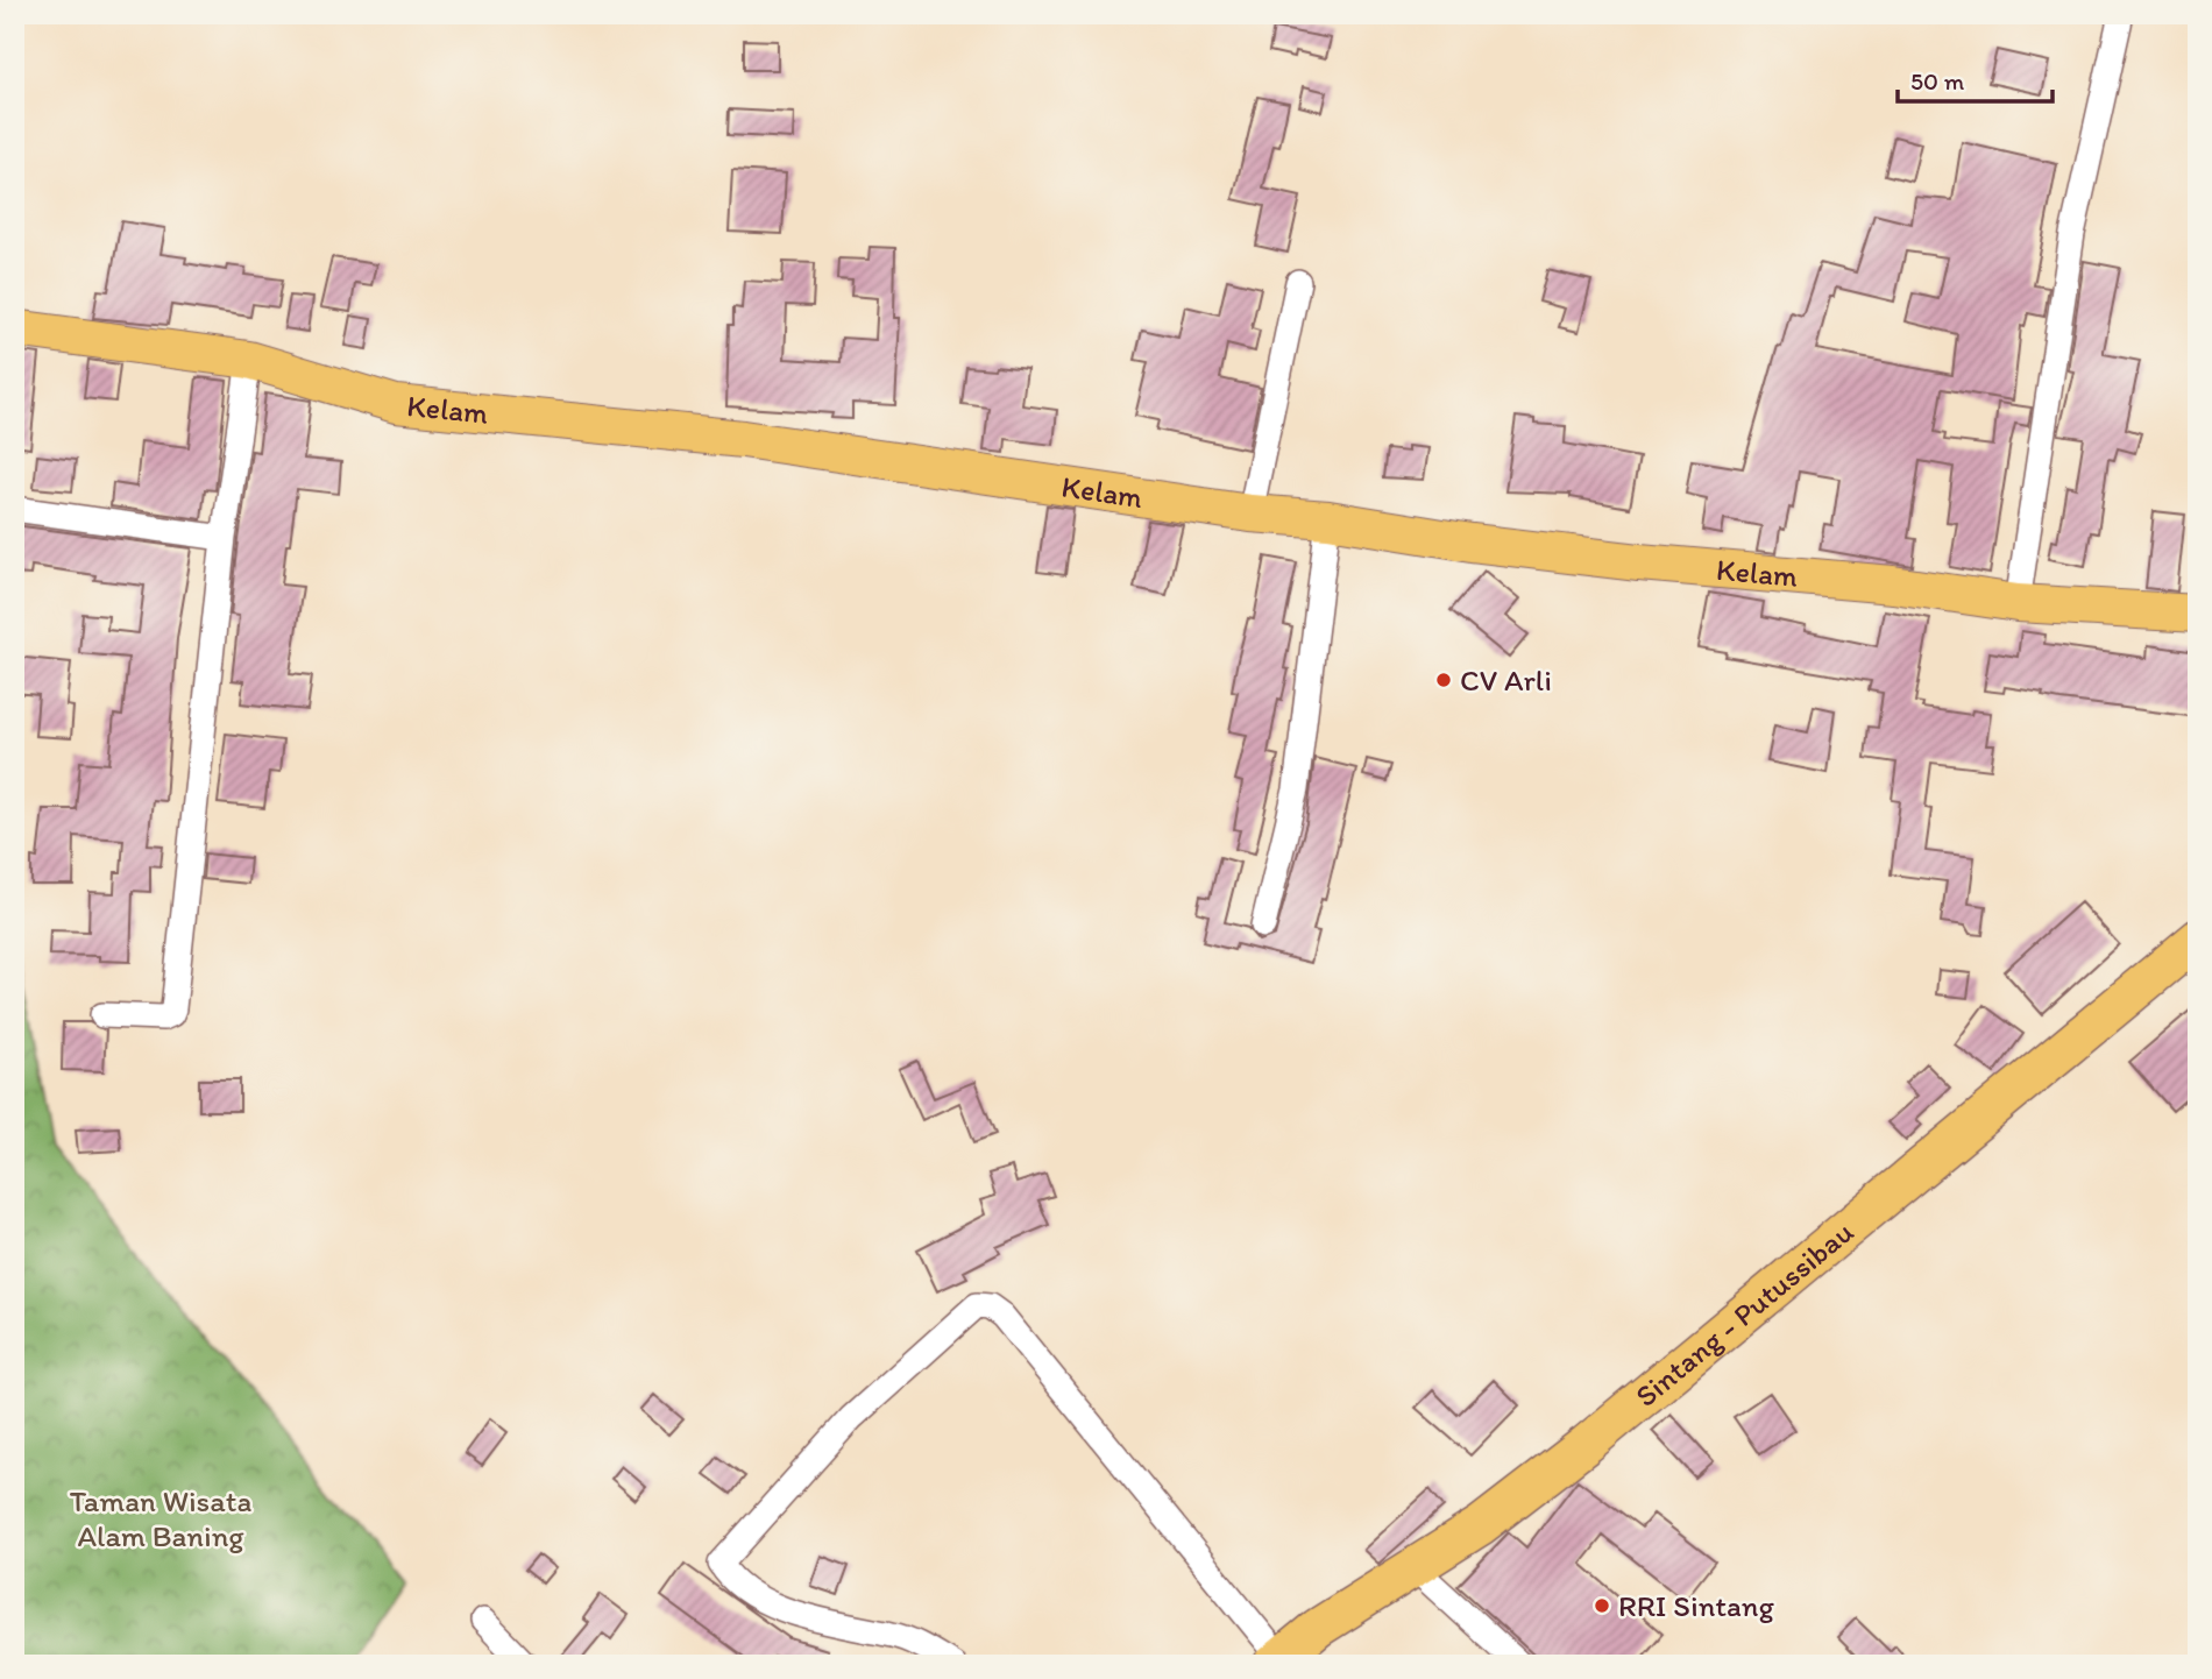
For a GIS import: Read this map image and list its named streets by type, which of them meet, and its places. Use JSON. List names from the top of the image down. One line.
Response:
{"streets":{"highway":["Sintang - Putussibau"],"main road":["Kelam"]},"parks":["Taman Wisata Alam Baning"],"places":["CV Arli","RRI Sintang"],"scale_bar":"50 m"}
